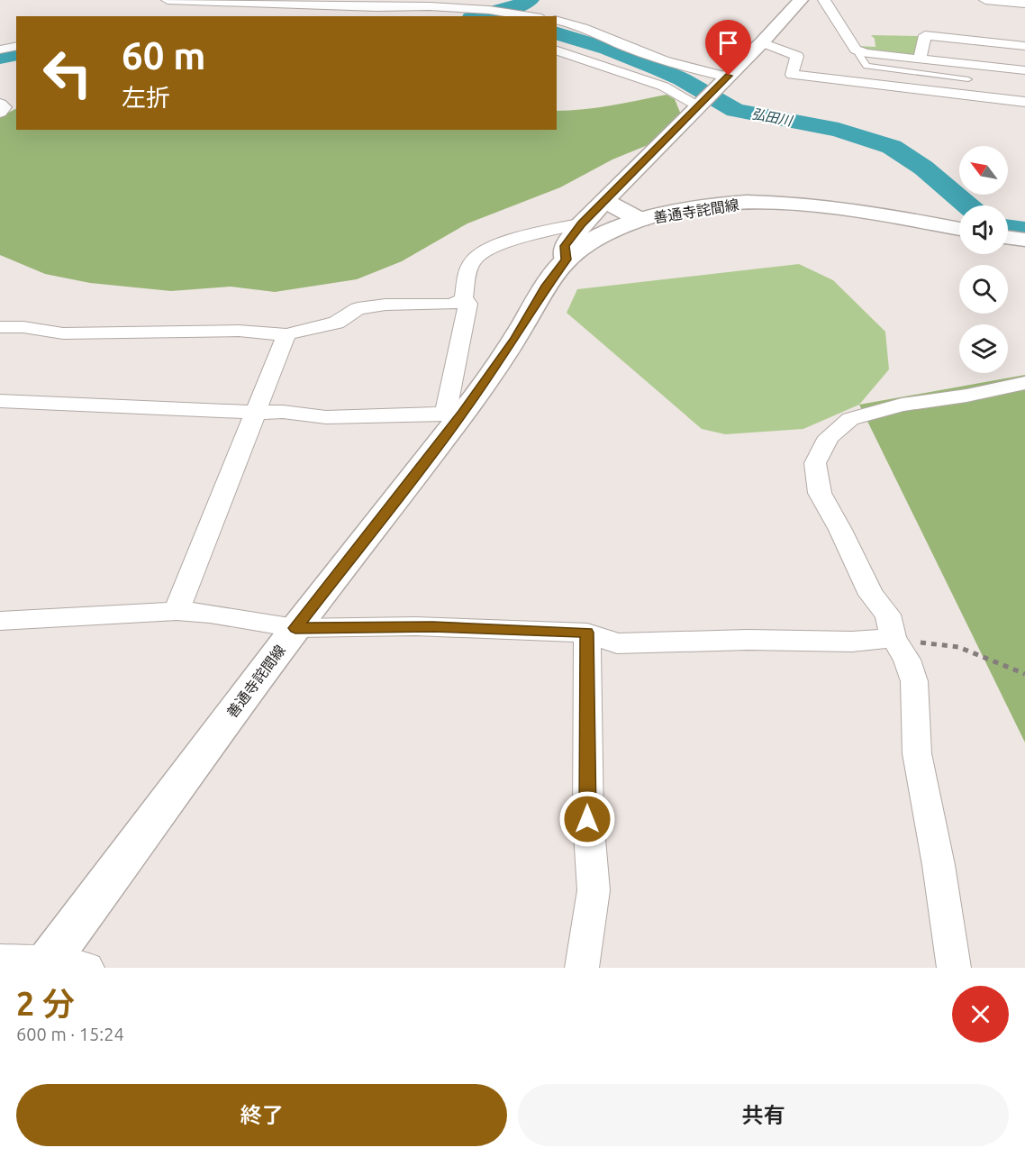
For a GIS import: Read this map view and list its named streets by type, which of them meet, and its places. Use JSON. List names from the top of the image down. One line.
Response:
{"streets":{"main road":["善通寺詫間線"]},"water":["弘田川"],"north":"top left","page":{"turn":["60 m","左折"],"heading":["2 分","600 m · 15:24"],"buttons":["終了","共有"]}}
